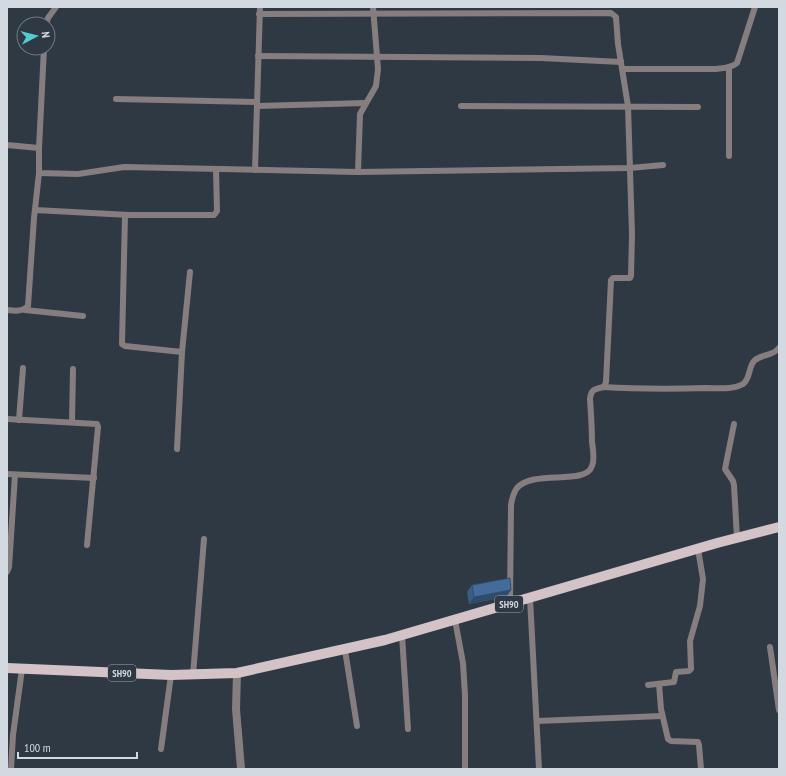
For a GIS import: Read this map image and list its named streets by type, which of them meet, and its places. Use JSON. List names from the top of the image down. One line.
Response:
{"streets":{"main road":["SH90"]},"scale_bar":"100 m","north":"right"}
